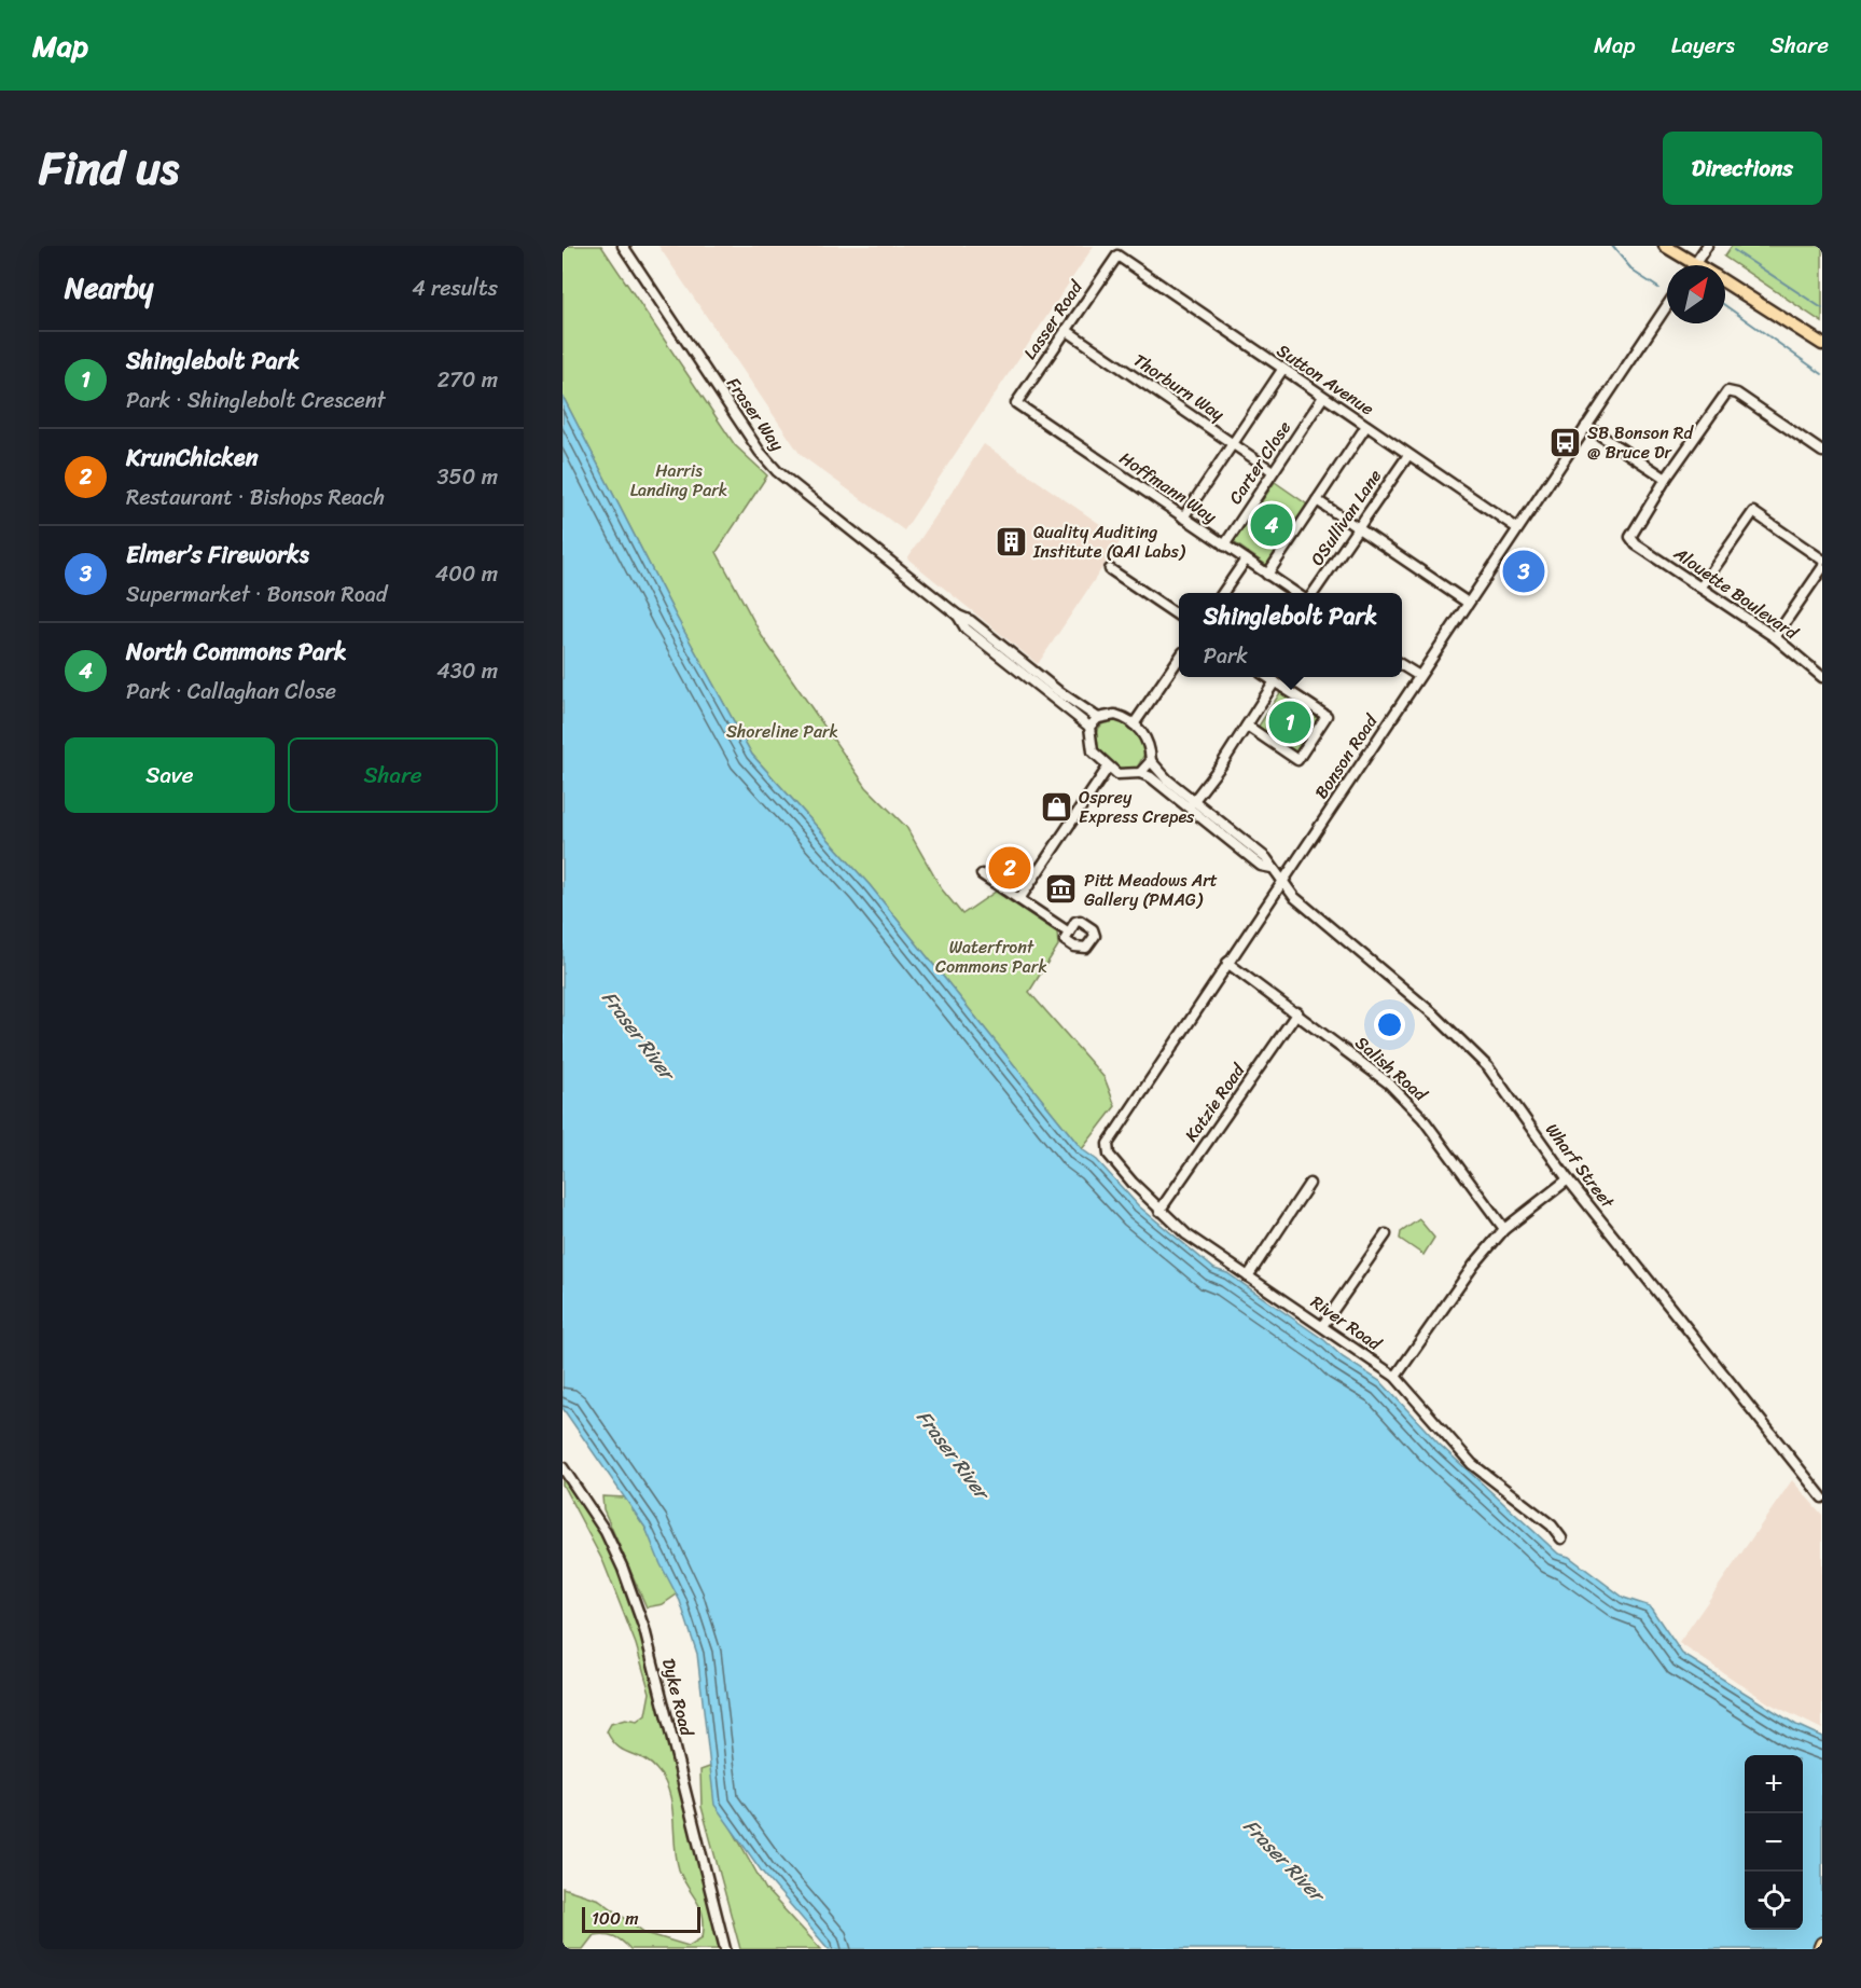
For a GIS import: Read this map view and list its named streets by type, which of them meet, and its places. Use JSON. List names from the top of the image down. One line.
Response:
{"streets":{"street":["Lasser Road","Sutton Avenue","Thorburn Way","Fraser Way","Carter Close","Hoffmann Way","OSullivan Lane","Alouette Boulevard","Bonson Road","Salish Road","Katzie Road","Wharf Street","River Road","Dyke Road"]},"crossings":[["Lasser Road","Sutton Avenue"],["Lasser Road","Thorburn Way"],["Lasser Road","Hoffmann Way"],["Sutton Avenue","Carter Close"],["Sutton Avenue","OSullivan Lane"],["Sutton Avenue","Bonson Road"],["Thorburn Way","Carter Close"],["Carter Close","Hoffmann Way"],["Bonson Road","Salish Road"],["Bonson Road","Wharf Street"],["Bonson Road","River Road"],["Salish Road","Katzie Road"],["Katzie Road","River Road"]],"water":["Fraser River"],"parks":["Harris Landing Park","Shoreline Park","Waterfront Commons Park"],"places":{"bus stop":["SB Bonson Rd @ Bruce Dr"],"building":["Quality Auditing Institute (QAI Labs)"],"shop":["Osprey Express Crepes"],"museum":["Pitt Meadows Art Gallery (PMAG)"]},"scale_bar":"100 m","north":"top right","page":{"header":"Map","nav":["Map","Layers","Share"],"title":"Find us","buttons":["Directions",["Save","Share"]],"heading":["Nearby","4 results"],"list":[{"mark":"1","name":"Shinglebolt Park","note":"Park · Shinglebolt Crescent","value":"270 m"},{"mark":"2","name":"KrunChicken","note":"Restaurant · Bishops Reach","value":"350 m"},{"mark":"3","name":"Elmer’s Fireworks","note":"Supermarket · Bonson Road","value":"400 m"},{"mark":"4","name":"North Commons Park","note":"Park · Callaghan Close","value":"430 m"}],"pins":["4","3","1","2"],"popup":["Shinglebolt Park","Park"],"map_buttons":["+","−"],"scale":"100 m"}}
